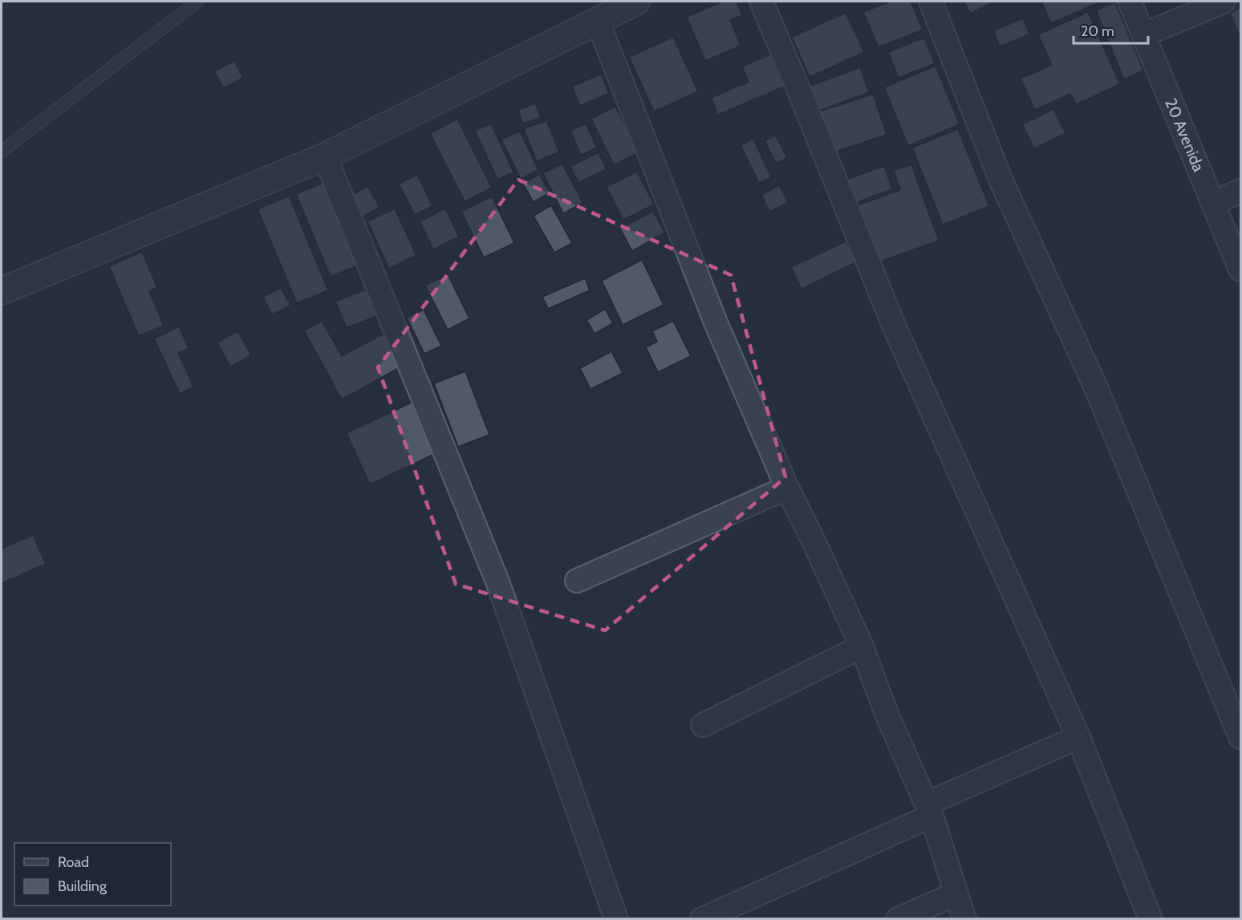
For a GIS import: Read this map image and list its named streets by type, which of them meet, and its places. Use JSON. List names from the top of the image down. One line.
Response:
{"streets":{"street":["20 Avenida"]},"legend":["Road","Building"],"scale_bar":"20 m"}
